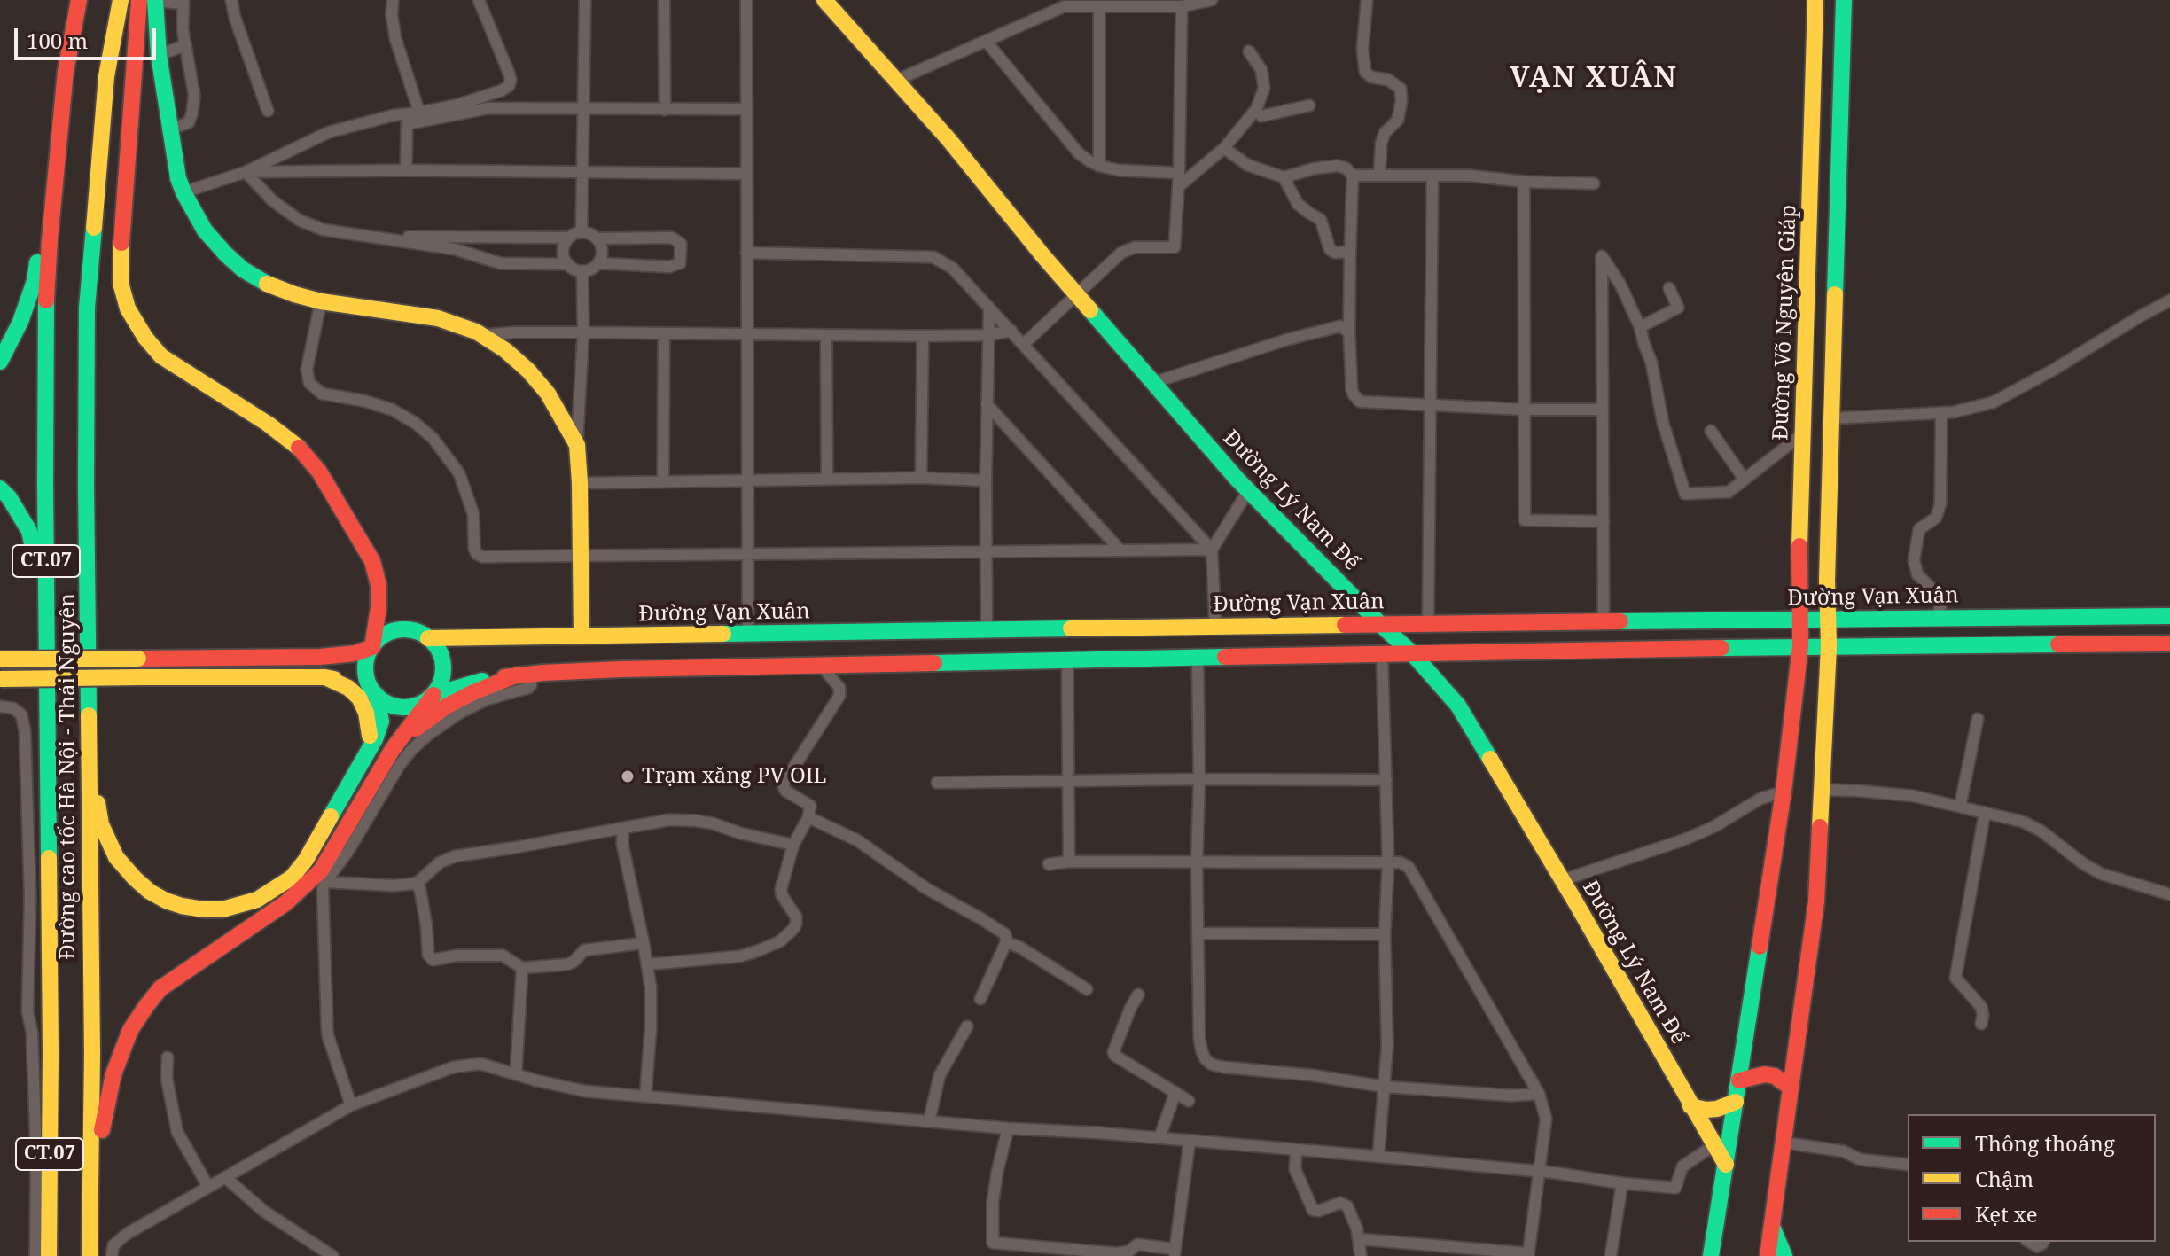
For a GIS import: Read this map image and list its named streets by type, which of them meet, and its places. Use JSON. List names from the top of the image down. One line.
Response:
{"streets":{"main road":["Đường Võ Nguyên Giáp","Đường Lý Nam Đế","CT.07","Đường Vạn Xuân","Đường cao tốc Hà Nội - Thái Nguyên"]},"crossings":[["Đường Võ Nguyên Giáp","Đường Lý Nam Đế"],["Đường Võ Nguyên Giáp","Đường Vạn Xuân"],["Đường Lý Nam Đế","Đường Vạn Xuân"]],"districts":["VẠN XUÂN"],"places":["Trạm xăng PV OIL"],"legend":["Thông thoáng","Chậm","Kẹt xe"],"scale_bar":"100 m"}
